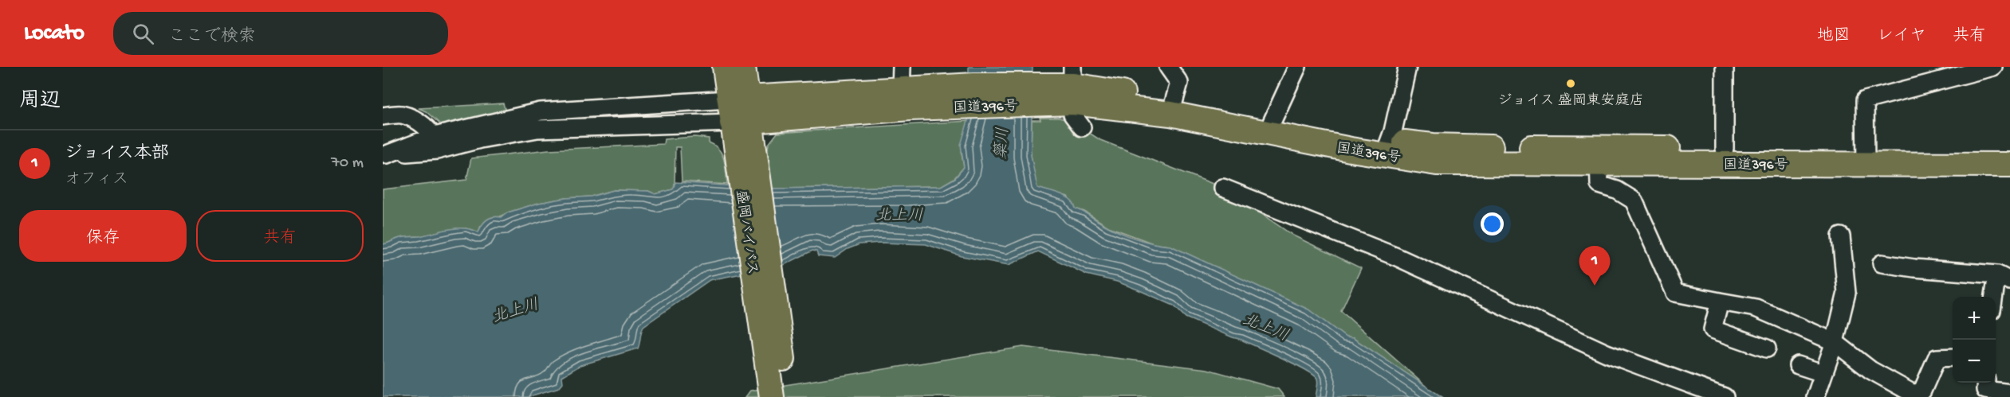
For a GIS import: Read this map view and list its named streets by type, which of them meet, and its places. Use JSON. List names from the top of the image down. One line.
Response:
{"streets":{"highway":["国道396号","盛岡バイパス"]},"crossings":[["国道396号","盛岡バイパス"]],"water":["簗川","北上川"],"places":["ジョイス 盛岡東安庭店"],"page":{"header":"Locato","search":"ここで検索","nav":["地図","レイヤ","共有"],"heading":"周辺","list":[{"mark":"1","name":"ジョイス本部","note":"オフィス","value":"70 m"}],"buttons":["保存","共有"],"pins":"1","map_buttons":["+","−"]}}
